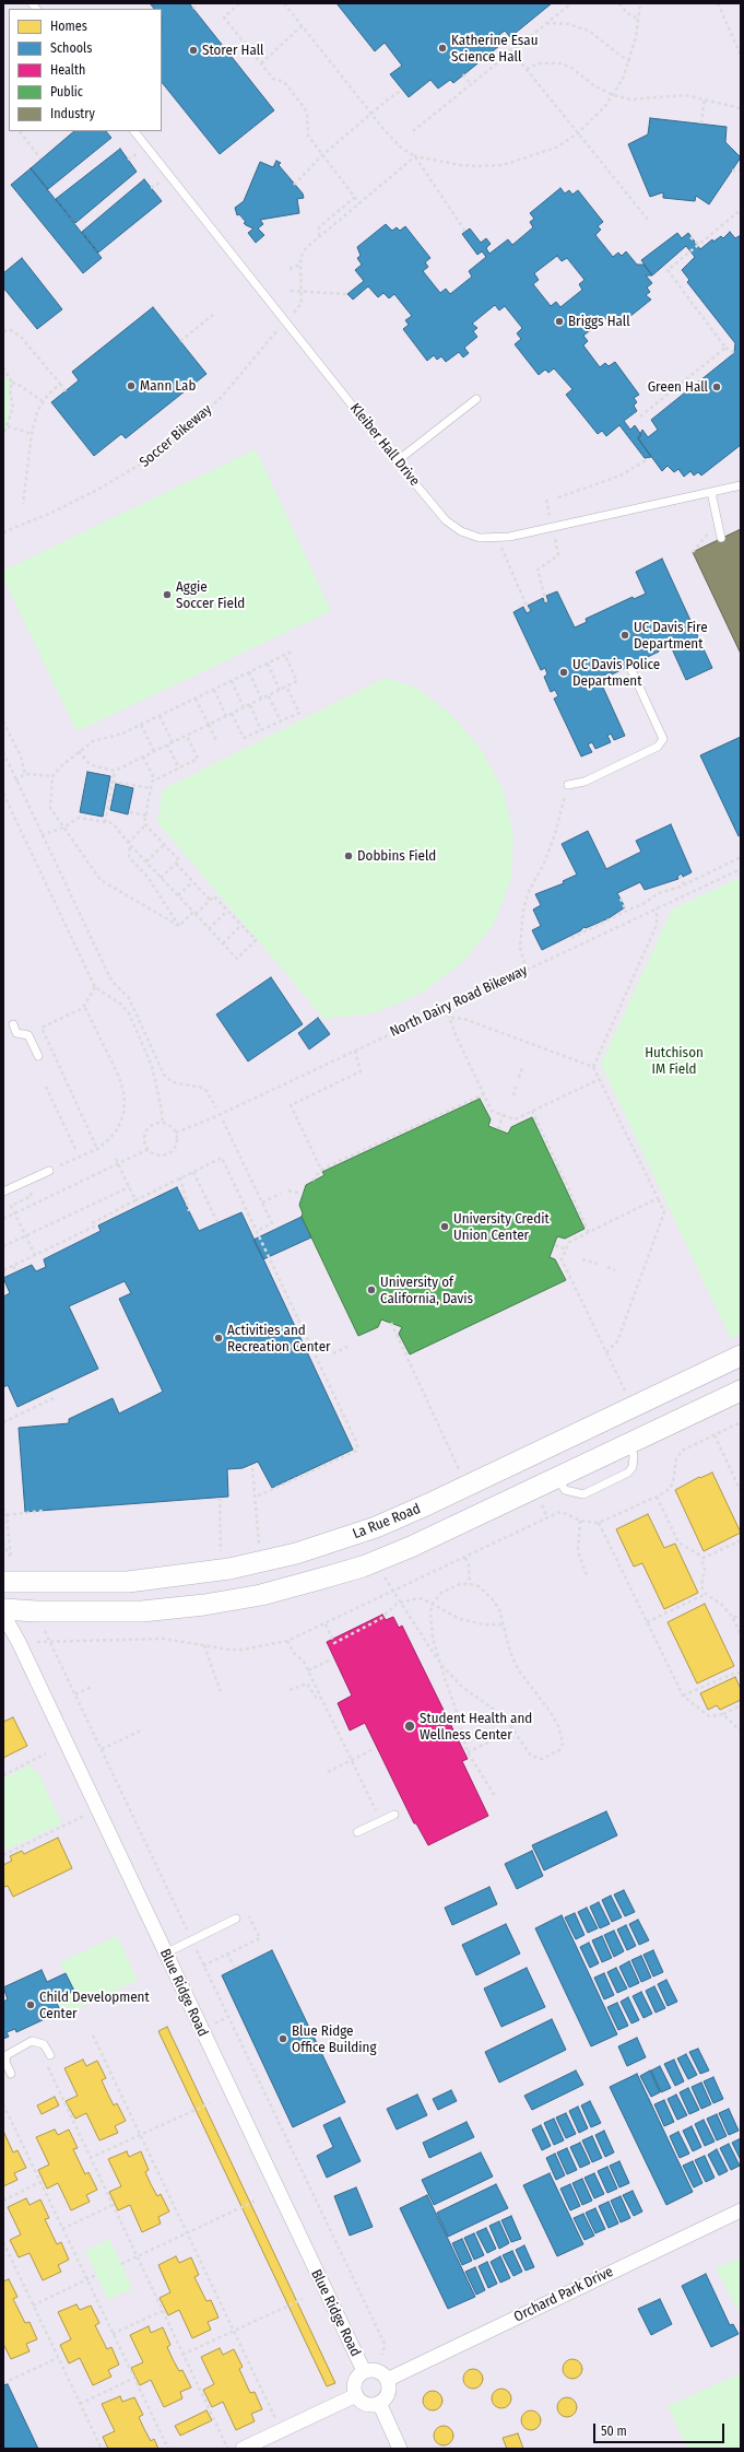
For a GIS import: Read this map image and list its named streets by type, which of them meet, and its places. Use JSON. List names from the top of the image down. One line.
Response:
{"streets":{"main road":["La Rue Road"],"street":["Blue Ridge Road","Orchard Park Drive"],"lane":["Kleiber Hall Drive"],"path":["Soccer Bikeway","North Dairy Road Bikeway"]},"crossings":[["Blue Ridge Road","Orchard Park Drive"]],"parks":["Hutchison IM Field"],"places":["Katherine Esau Science Hall","Storer Hall","Briggs Hall","Mann Lab","Green Hall","Aggie Soccer Field","UC Davis Fire Department","UC Davis Police Department","Dobbins Field","University Credit Union Center","University of California, Davis","Activities and Recreation Center","Student Health and Wellness Center","Child Development Center","Blue Ridge Office Building"],"legend":["Homes","Schools","Health","Public","Industry"],"scale_bar":"50 m"}
